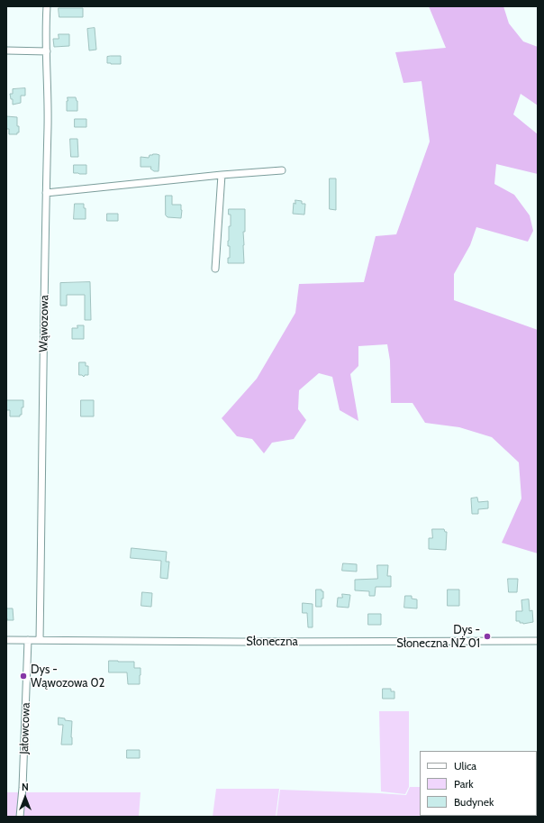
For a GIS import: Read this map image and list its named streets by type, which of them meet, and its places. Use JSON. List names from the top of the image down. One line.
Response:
{"streets":{"street":["Wąwozowa","Słoneczna","Jałowcowa"]},"crossings":[["Wąwozowa","Słoneczna"],["Słoneczna","Jałowcowa"]],"places":["Dys - Słoneczna NŻ 01","Dys - Wąwozowa 02"],"legend":["Ulica","Park","Budynek"],"north":"top"}
